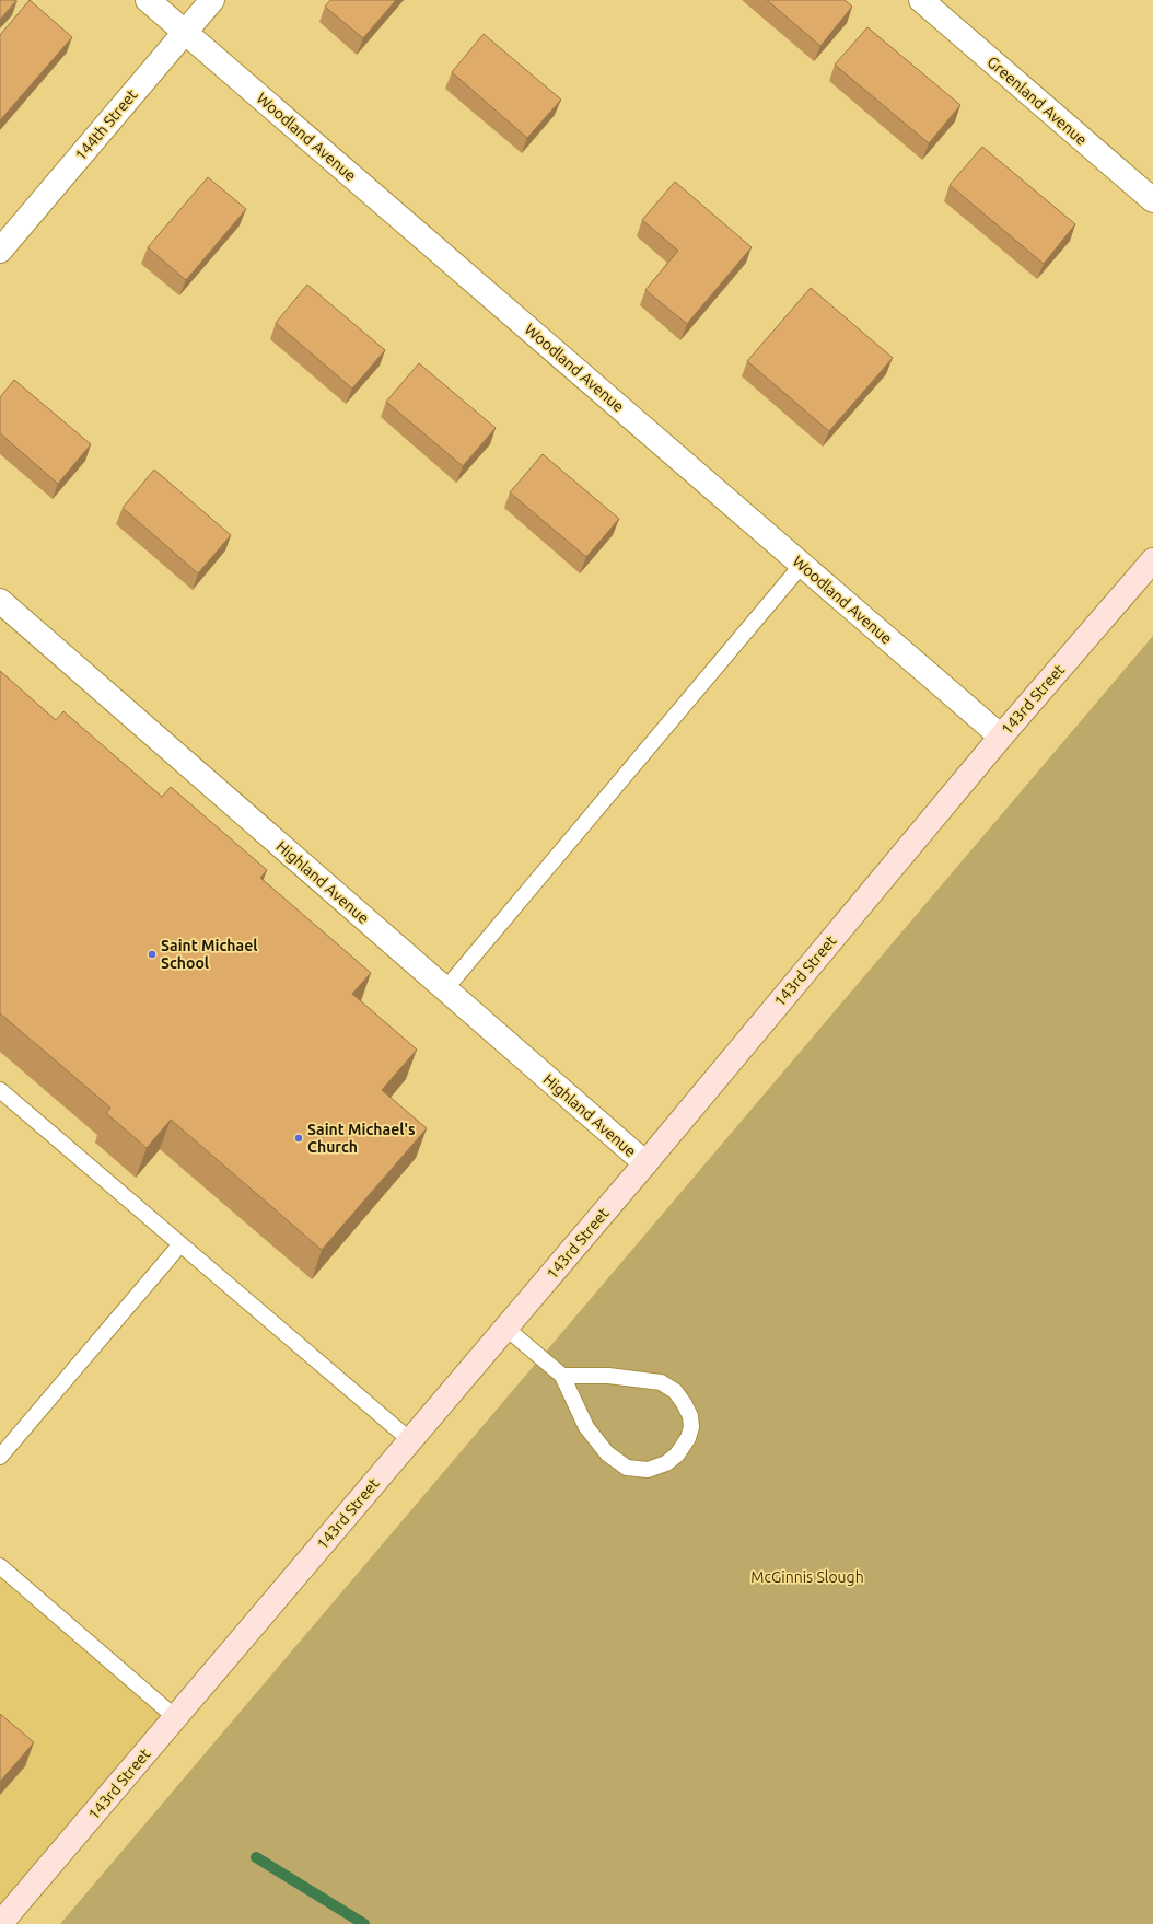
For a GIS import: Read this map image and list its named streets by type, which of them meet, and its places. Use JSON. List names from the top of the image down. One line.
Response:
{"streets":{"main road":["143rd Street"],"street":["Greenland Avenue","144th Street","Woodland Avenue","Highland Avenue"]},"crossings":[["144th Street","Woodland Avenue"],["Woodland Avenue","143rd Street"],["143rd Street","Highland Avenue"]],"parks":["McGinnis Slough"],"places":["Saint Michael School","Saint Michael's Church"]}
